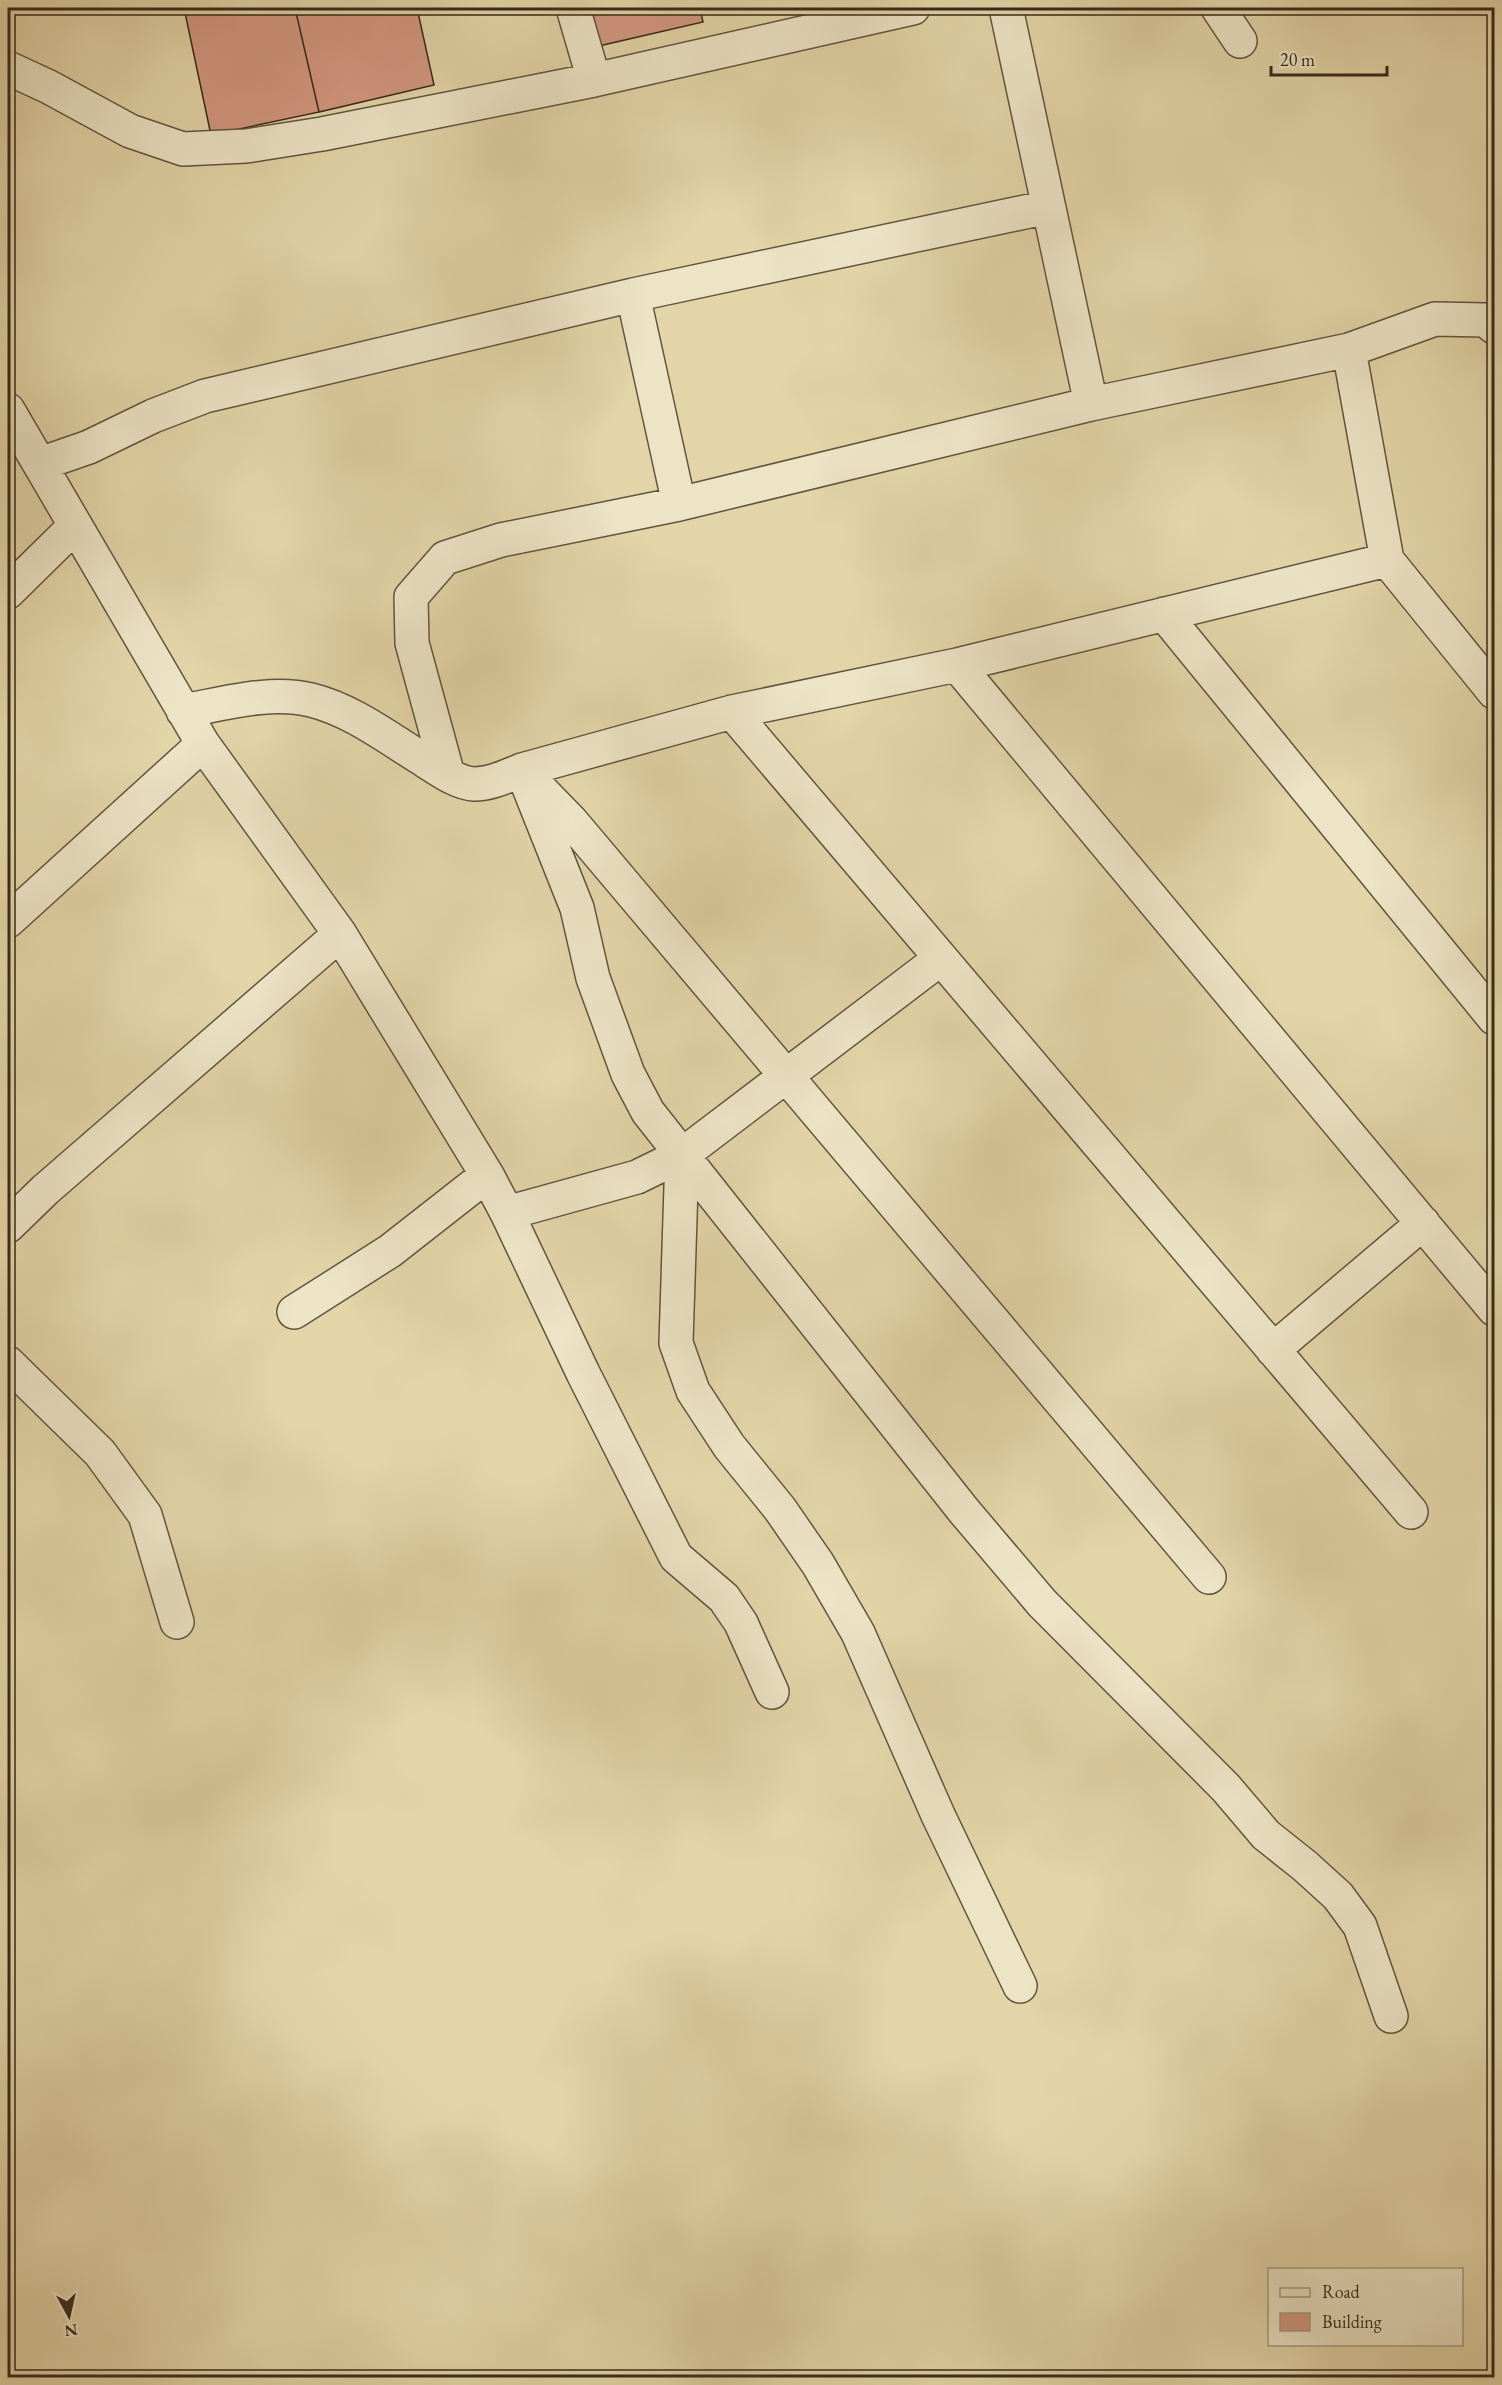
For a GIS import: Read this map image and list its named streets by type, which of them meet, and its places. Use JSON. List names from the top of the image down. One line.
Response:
{"legend":["Road","Building"],"scale_bar":"20 m","north":"bottom"}
